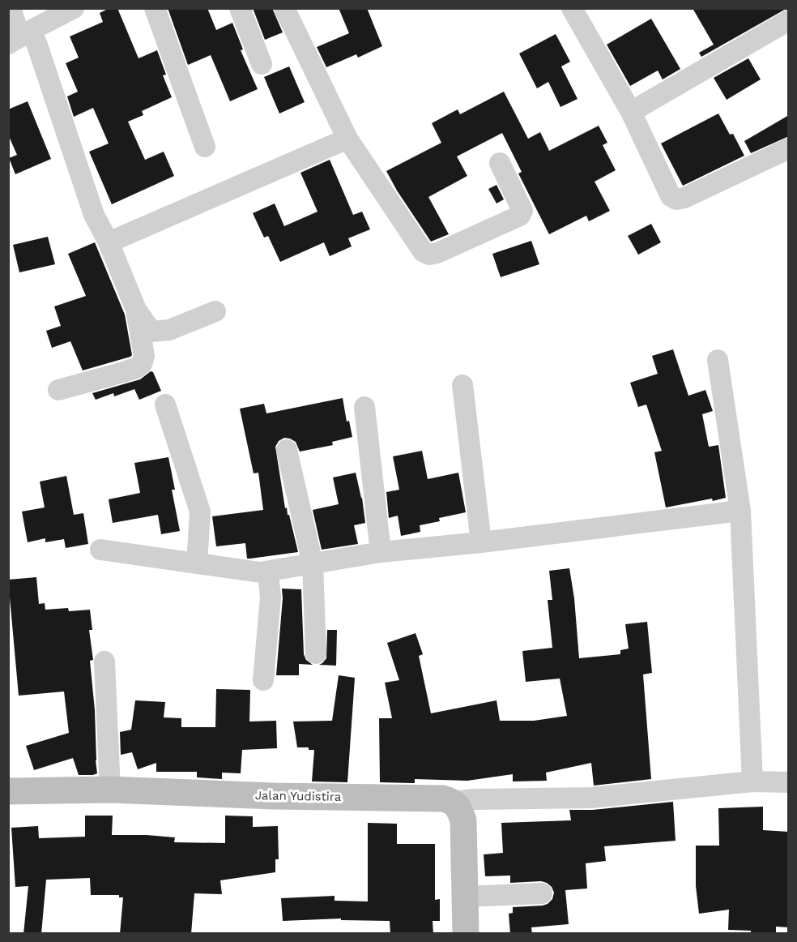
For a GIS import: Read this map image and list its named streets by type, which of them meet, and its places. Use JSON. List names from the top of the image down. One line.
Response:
{"streets":{"street":["Jalan Yudistira"]}}
